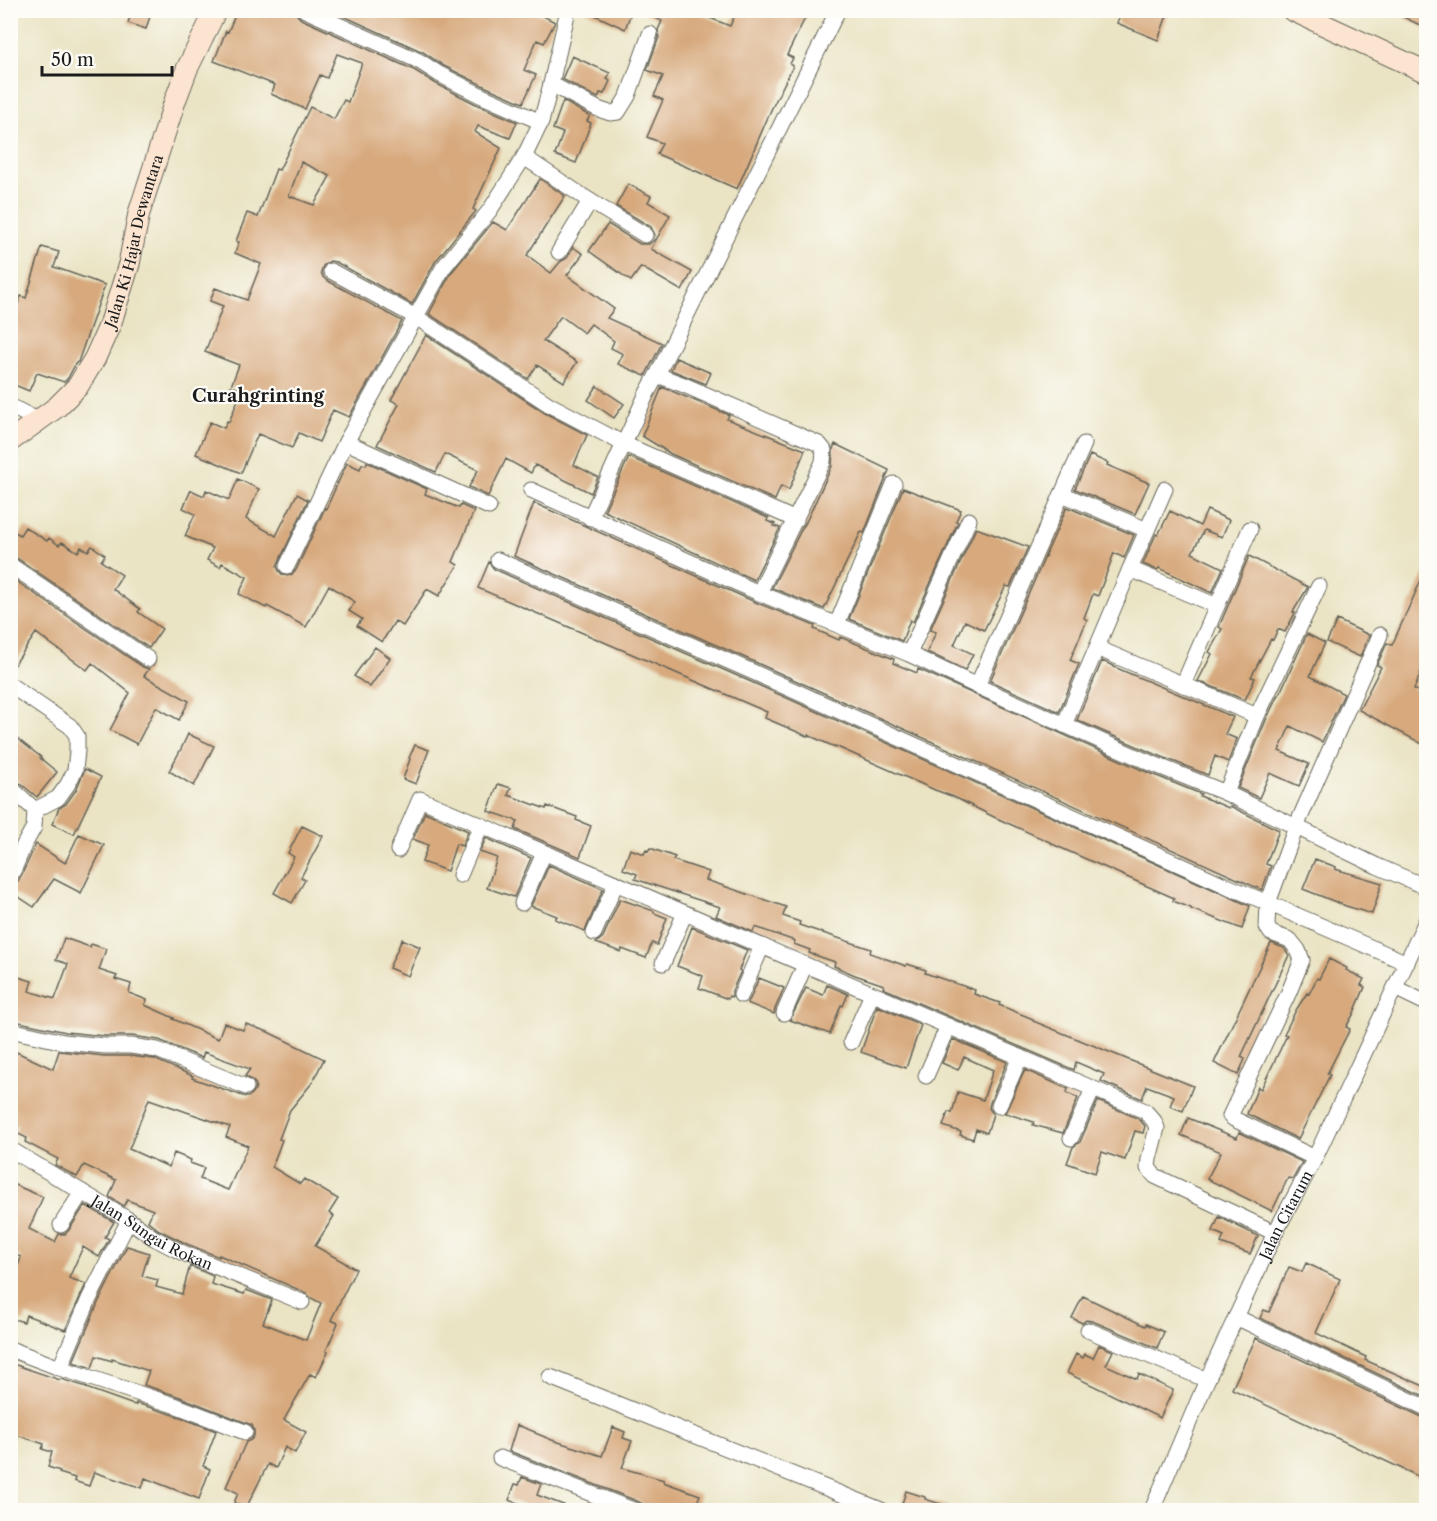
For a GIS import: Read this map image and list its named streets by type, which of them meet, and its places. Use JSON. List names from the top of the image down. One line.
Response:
{"streets":{"main road":["Jalan Ki Hajar Dewantara"],"street":["Jalan Citarum","Jalan Sungai Rokan"]},"districts":["Curahgrinting"],"scale_bar":"50 m"}
